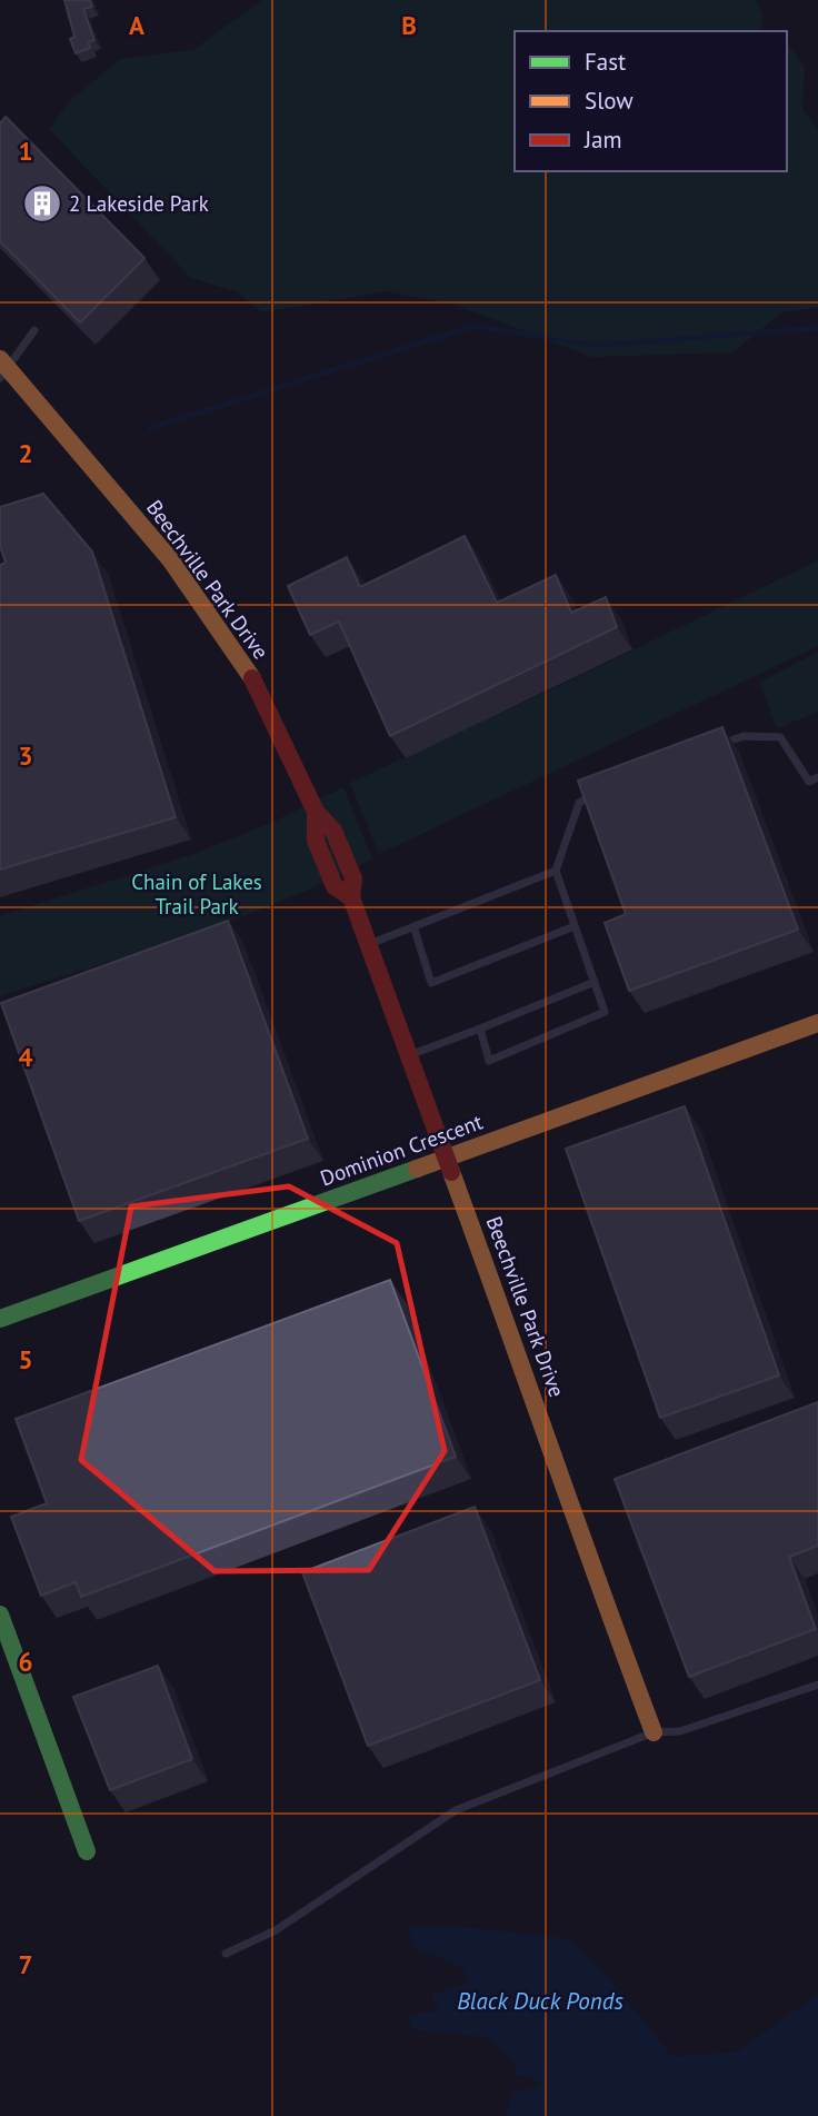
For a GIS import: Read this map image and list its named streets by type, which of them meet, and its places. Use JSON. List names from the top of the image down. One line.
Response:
{"streets":{"street":["Beechville Park Drive","Dominion Crescent"]},"crossings":[["Beechville Park Drive","Dominion Crescent"]],"water":["Black Duck Ponds"],"parks":["Chain of Lakes Trail Park"],"places":{"building":["2 Lakeside Park"]},"legend":["Fast","Slow","Jam"],"grid":{"columns":["A","B"],"rows":["1","2","3","4","5","6","7"]}}
